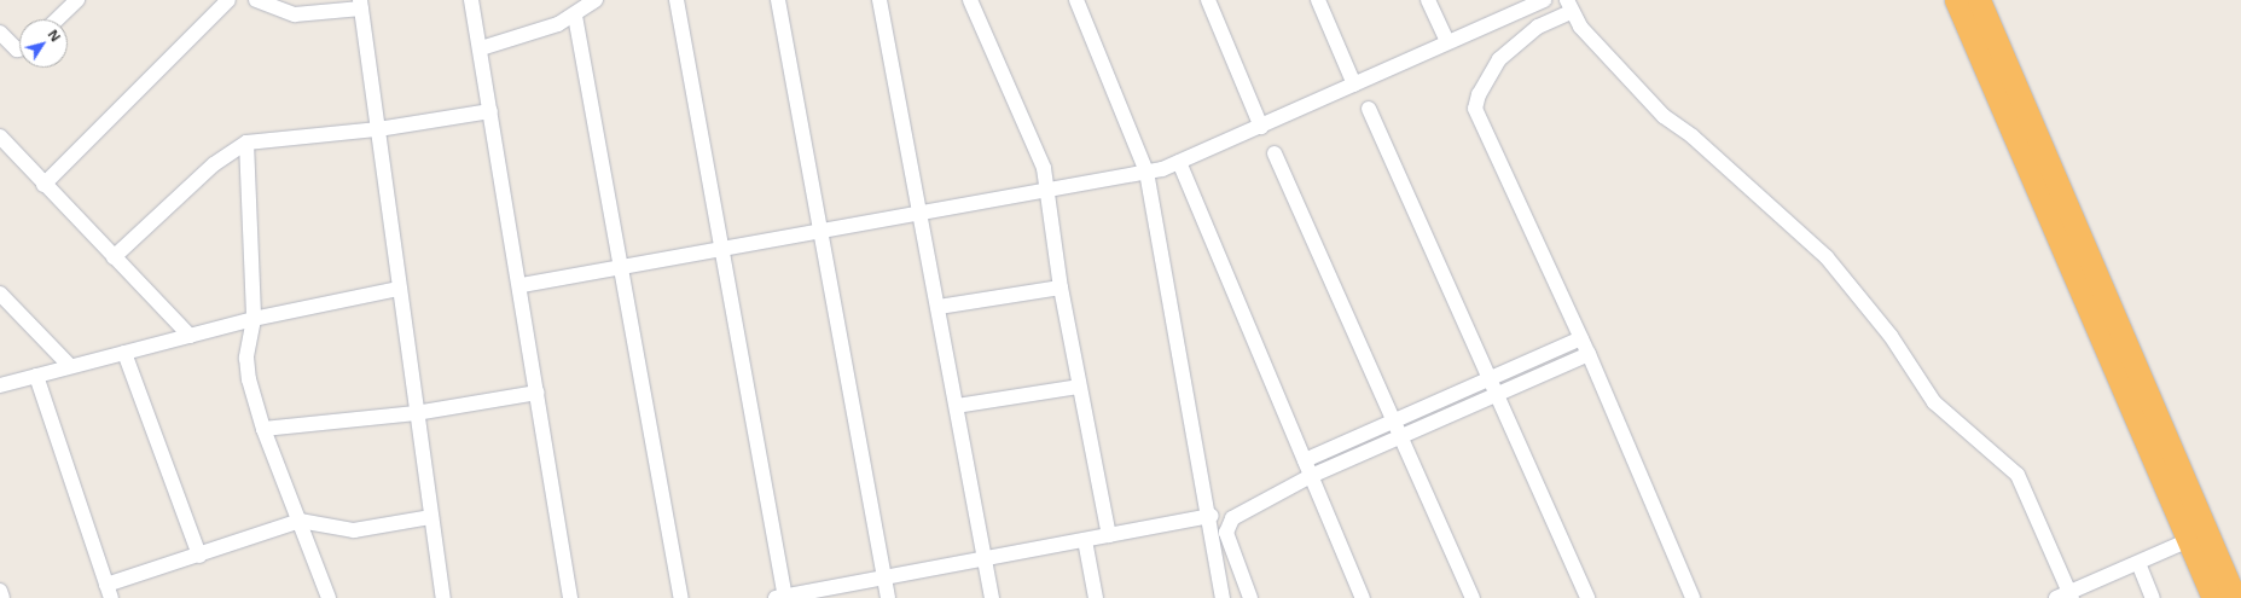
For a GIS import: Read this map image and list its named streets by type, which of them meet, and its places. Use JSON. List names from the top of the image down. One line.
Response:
{"north":"top right"}
